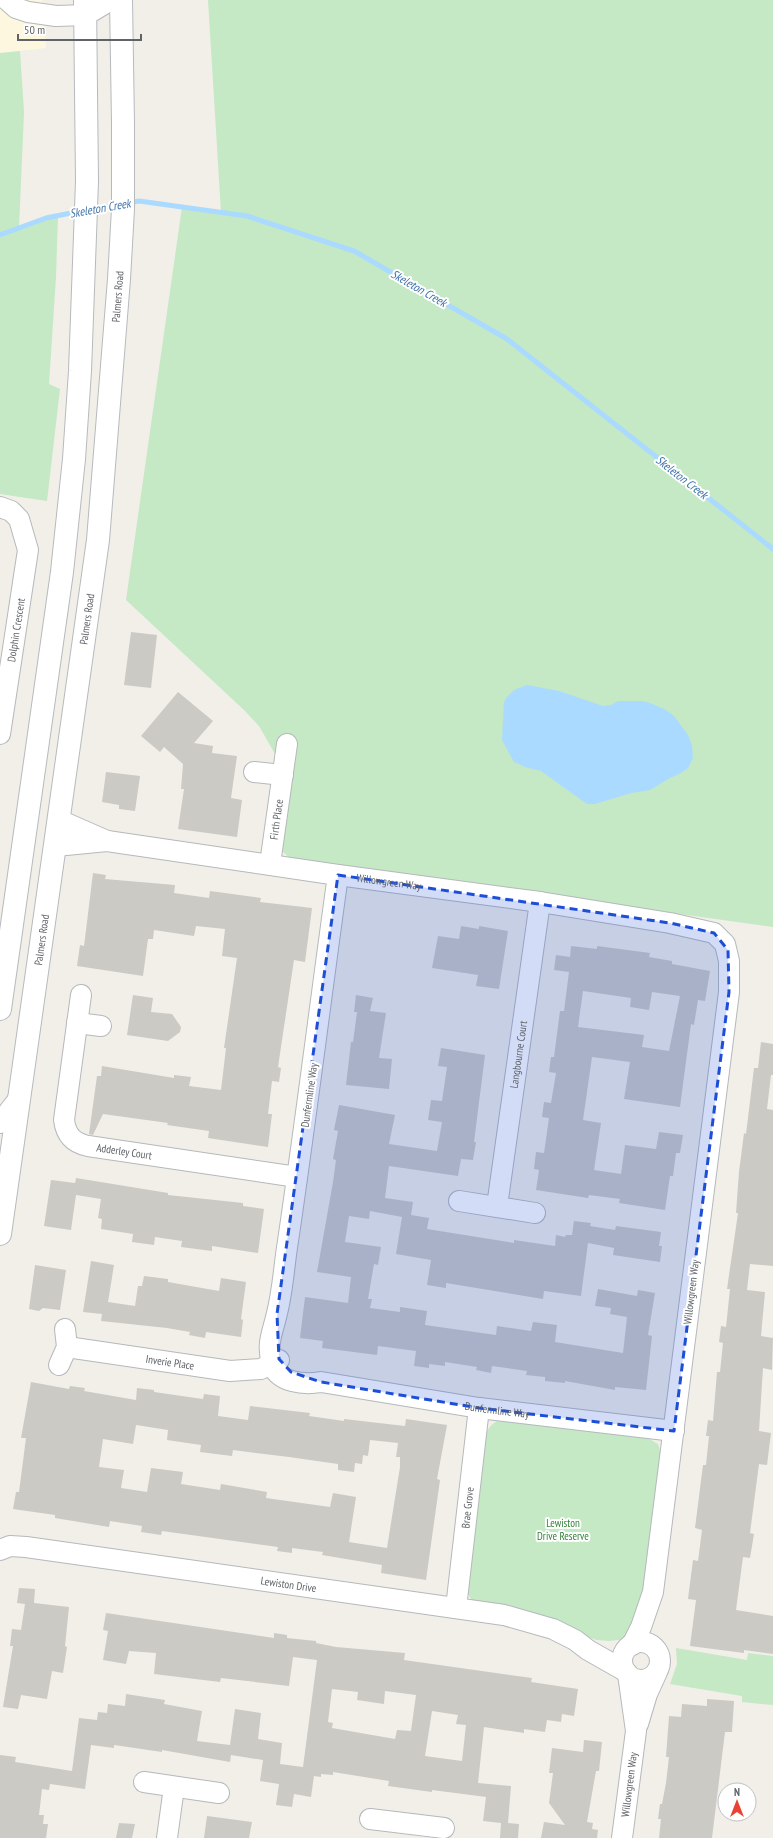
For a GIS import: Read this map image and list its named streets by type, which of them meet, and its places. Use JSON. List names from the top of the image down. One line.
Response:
{"streets":{"main road":["Palmers Road"],"street":["Dolphin Crescent","Firth Place","Willowgreen Way","Langbourne Court","Dunfermline Way","Adderley Court","Inverie Place","Brae Grove","Lewiston Drive"]},"crossings":[["Palmers Road","Willowgreen Way"],["Firth Place","Willowgreen Way"],["Willowgreen Way","Langbourne Court"],["Willowgreen Way","Dunfermline Way"],["Willowgreen Way","Lewiston Drive"],["Dunfermline Way","Adderley Court"],["Dunfermline Way","Inverie Place"],["Dunfermline Way","Brae Grove"],["Brae Grove","Lewiston Drive"]],"water":["Skeleton Creek"],"parks":["Lewiston Drive Reserve"],"scale_bar":"50 m","north":"top"}
